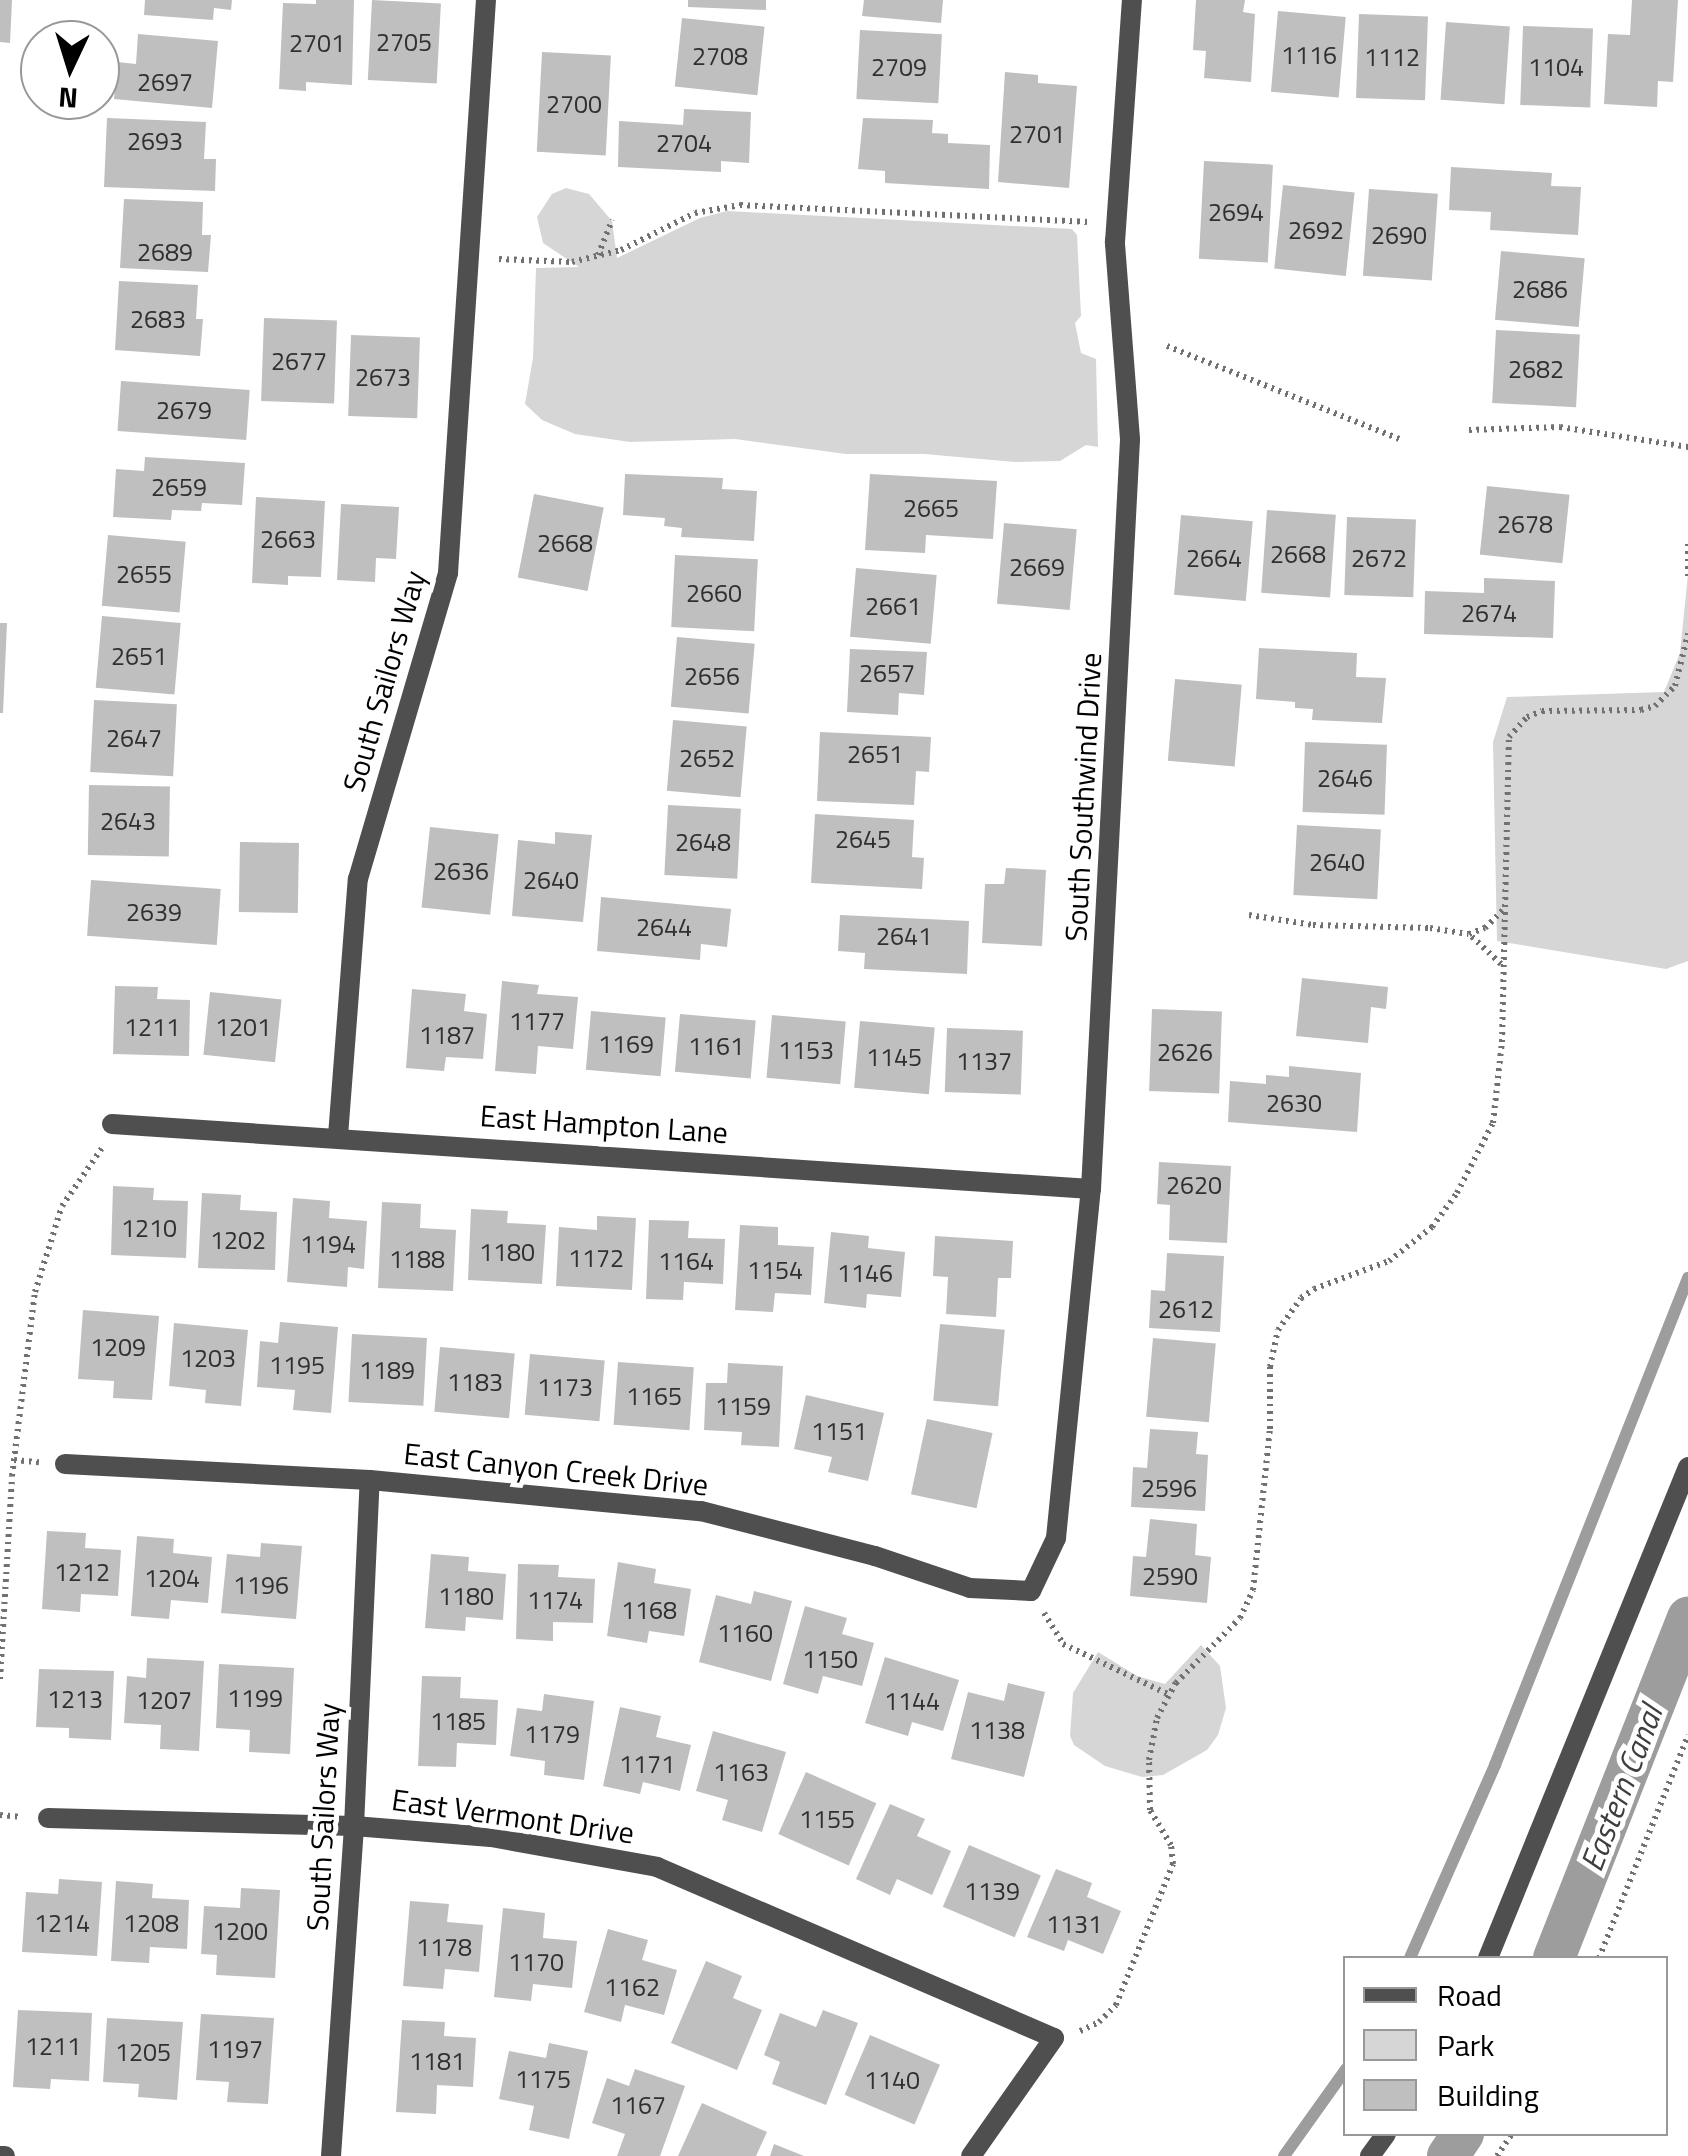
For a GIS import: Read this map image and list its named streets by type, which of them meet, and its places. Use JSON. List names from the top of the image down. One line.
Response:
{"streets":{"street":["South Sailors Way","South Southwind Drive","East Hampton Lane","East Canyon Creek Drive","East Vermont Drive"]},"crossings":[["South Sailors Way","East Hampton Lane"],["South Sailors Way","East Canyon Creek Drive"],["South Sailors Way","East Vermont Drive"],["South Southwind Drive","East Hampton Lane"],["South Southwind Drive","East Canyon Creek Drive"]],"water":["Eastern Canal"],"house_numbers":["2705","2701","1116","2708","1112","2709","1104","2697","2700","2701","2693","2704","2694","2692","2690","2689","2686","2683","2677","2682","2673","2679","2659","2665","2678","2663","2668","2668","2664","2672","2669","2655","2660","2661","2674","2651","2657","2656","2647","2651","2652","2646","2643","2645","2648","2640","2636","2640","2639","2644","2641","1177","1211","1201","1187","1169","1161","1153","2626","1145","1137","2630","2620","1210","1202","1194","1180","1172","1188","1164","1154","1146","2612","1209","1203","1195","1189","1183","1173","1165","1159","1151","2596","1212","2590","1204","1196","1180","1174","1168","1160","1150","1199","1213","1207","1144","1185","1138","1179","1171","1163","1155","1139","1214","1208","1131","1200","1178","1170","1162","1211","1197","1205","1181","1175","1140","1167"],"legend":["Road","Park","Building"],"north":"bottom"}
